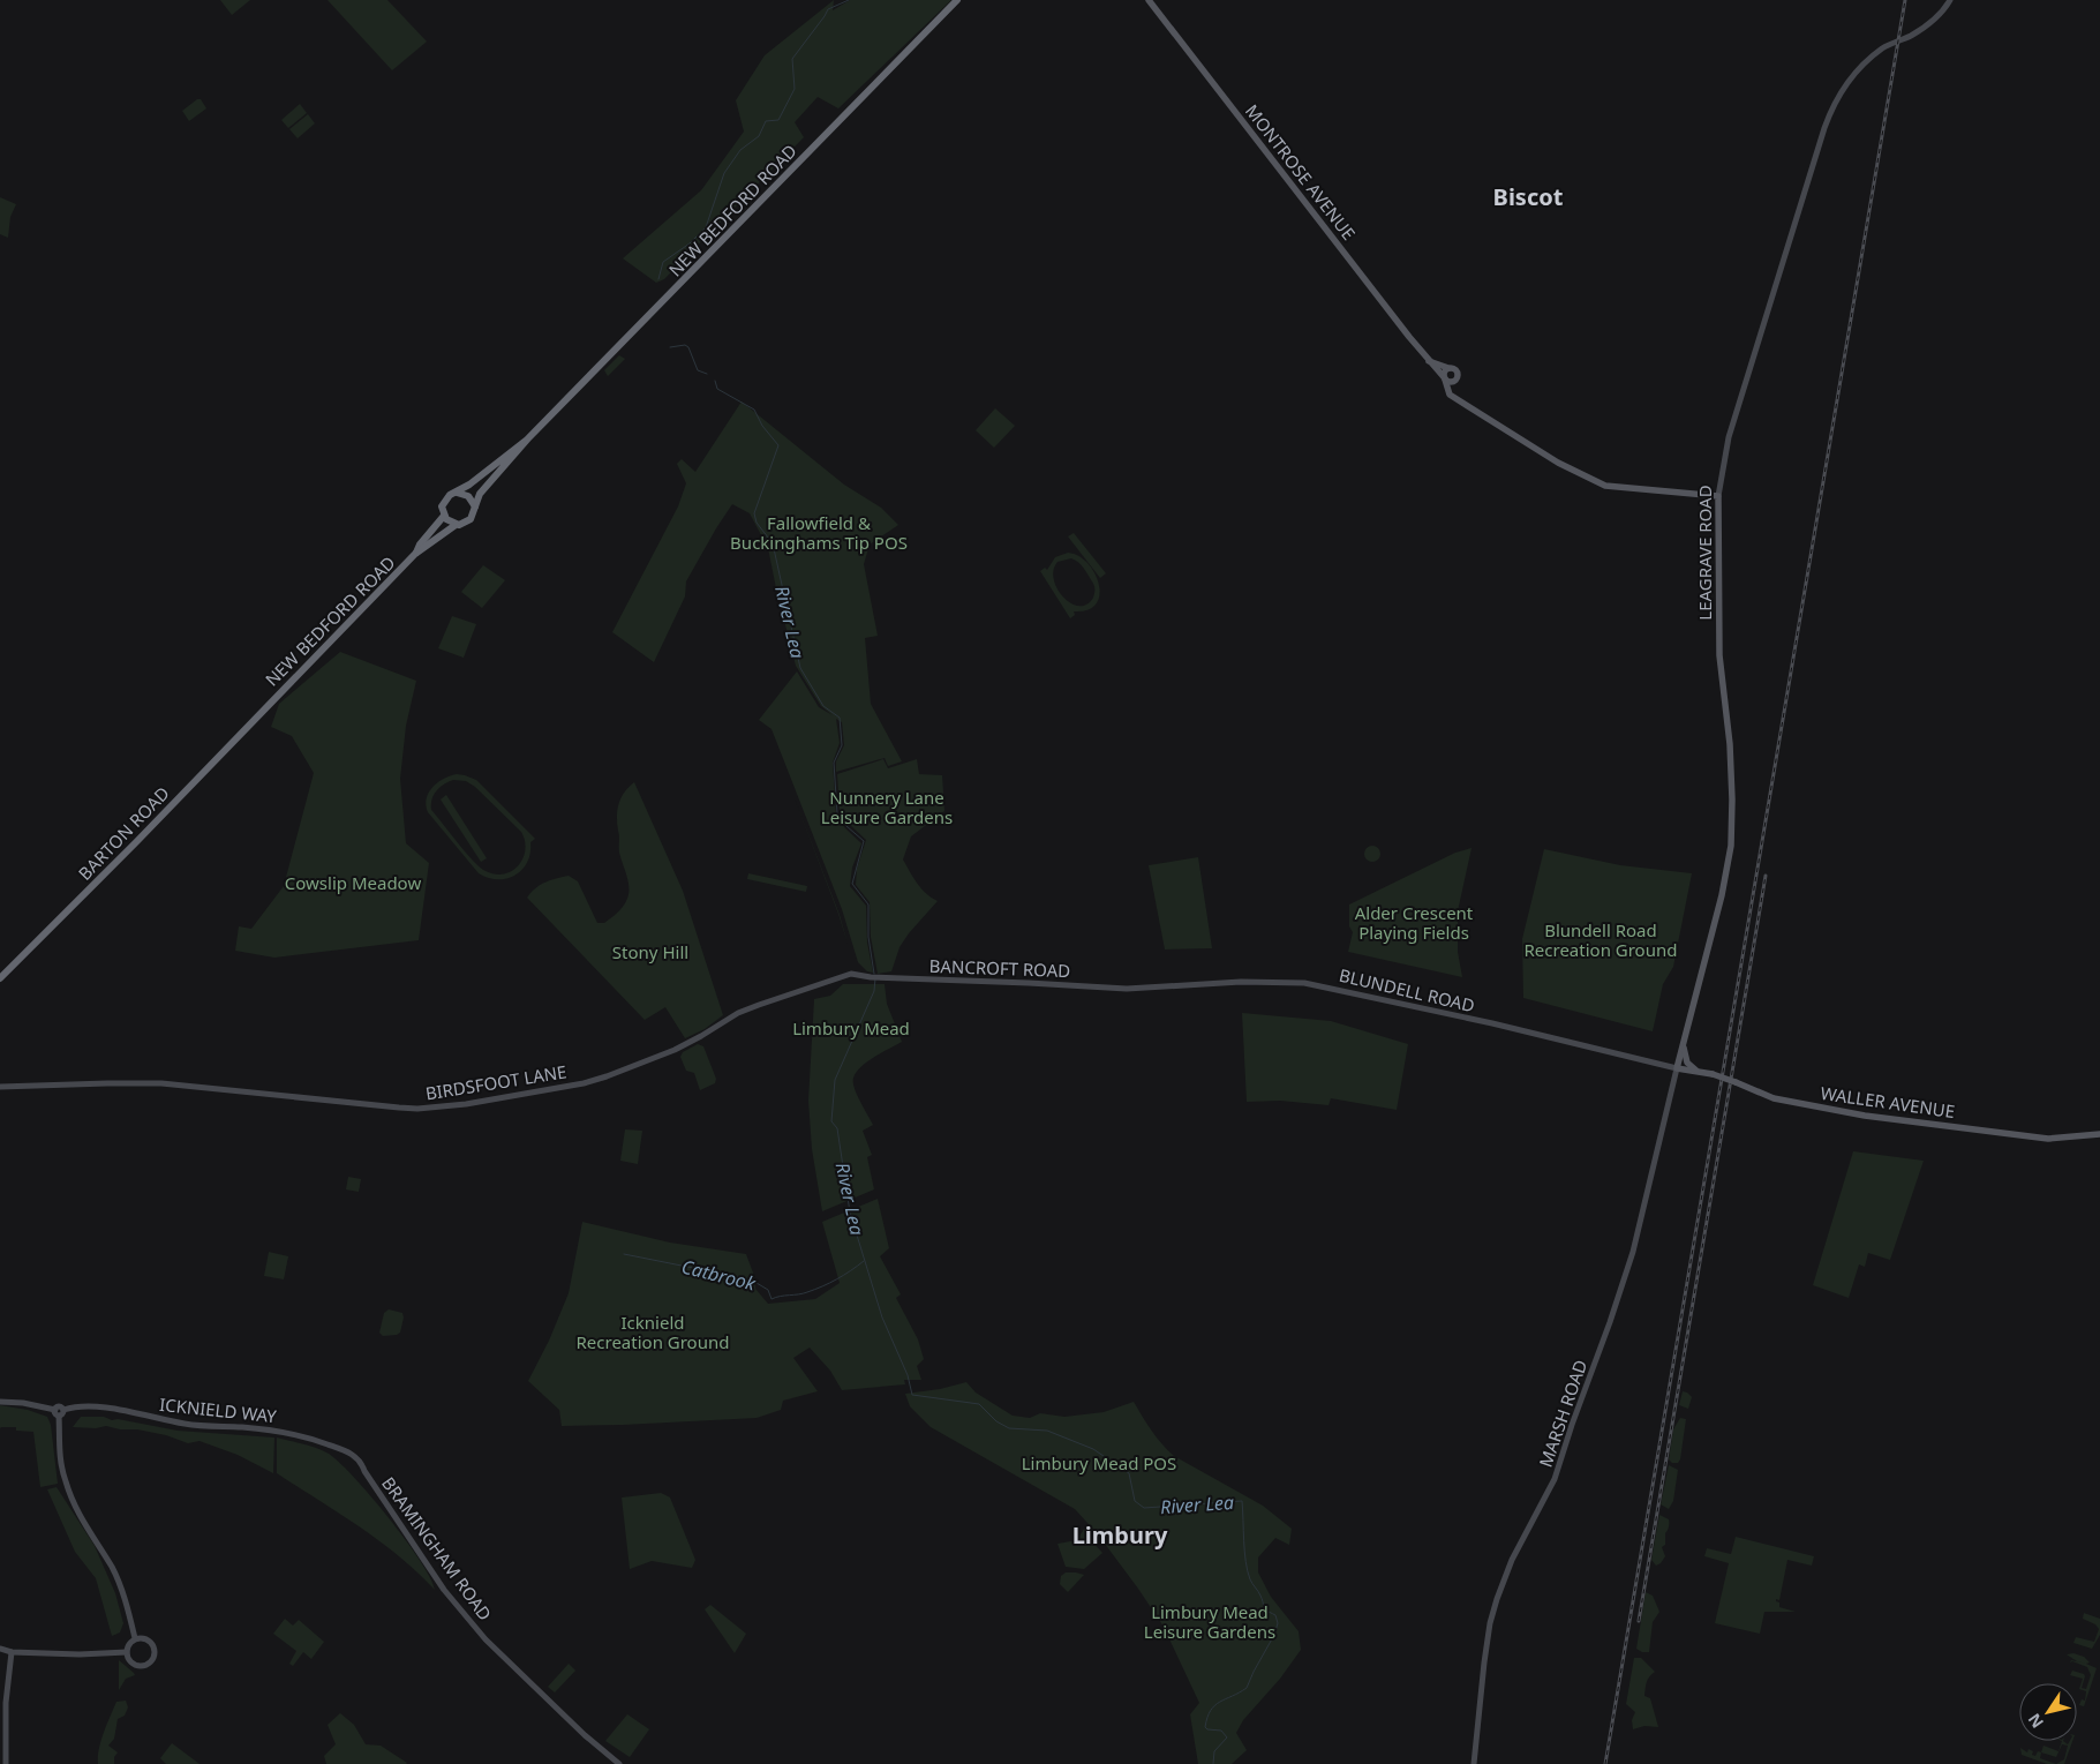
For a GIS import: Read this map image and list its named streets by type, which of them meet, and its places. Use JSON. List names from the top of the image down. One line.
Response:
{"streets":{"highway":["NEW BEDFORD ROAD","BARTON ROAD"],"main road":["MONTROSE AVENUE","LEAGRAVE ROAD","WALLER AVENUE"],"street":["BANCROFT ROAD","BLUNDELL ROAD","BIRDSFOOT LANE","ICKNIELD WAY","MARSH ROAD","BRAMINGHAM ROAD"]},"crossings":[["NEW BEDFORD ROAD","BARTON ROAD"],["LEAGRAVE ROAD","BLUNDELL ROAD"],["LEAGRAVE ROAD","WALLER AVENUE"],["LEAGRAVE ROAD","MARSH ROAD"],["BANCROFT ROAD","BLUNDELL ROAD"],["BANCROFT ROAD","BIRDSFOOT LANE"],["BLUNDELL ROAD","WALLER AVENUE"],["BLUNDELL ROAD","MARSH ROAD"],["WALLER AVENUE","MARSH ROAD"],["ICKNIELD WAY","BRAMINGHAM ROAD"]],"districts":["Biscot","Limbury"],"water":["River Lea","Catbrook"],"parks":["Fallowfield & Buckinghams Tip POS","Nunnery Lane Leisure Gardens","Cowslip Meadow","Alder Crescent Playing Fields","Blundell Road Recreation Ground","Stony Hill","Limbury Mead","Icknield Recreation Ground","Limbury Mead POS","Limbury Mead Leisure Gardens"],"north":"bottom left"}
